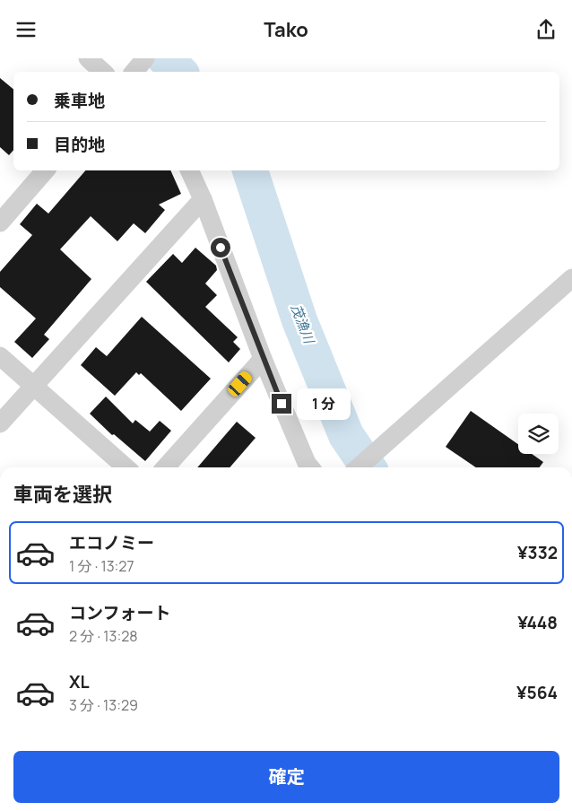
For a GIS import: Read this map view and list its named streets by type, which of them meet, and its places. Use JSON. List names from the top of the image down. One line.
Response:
{"water":["茂漁川"],"page":{"header":"Tako","banner":["乗車地","目的地"],"bubble":"1 分","heading":"車両を選択","list":[{"name":"エコノミー","note":"1 分 · 13:27","value":"¥332"},{"name":"コンフォート","note":"2 分 · 13:28","value":"¥448"},{"name":"XL","note":"3 分 · 13:29","value":"¥564"}],"buttons":"確定"}}
